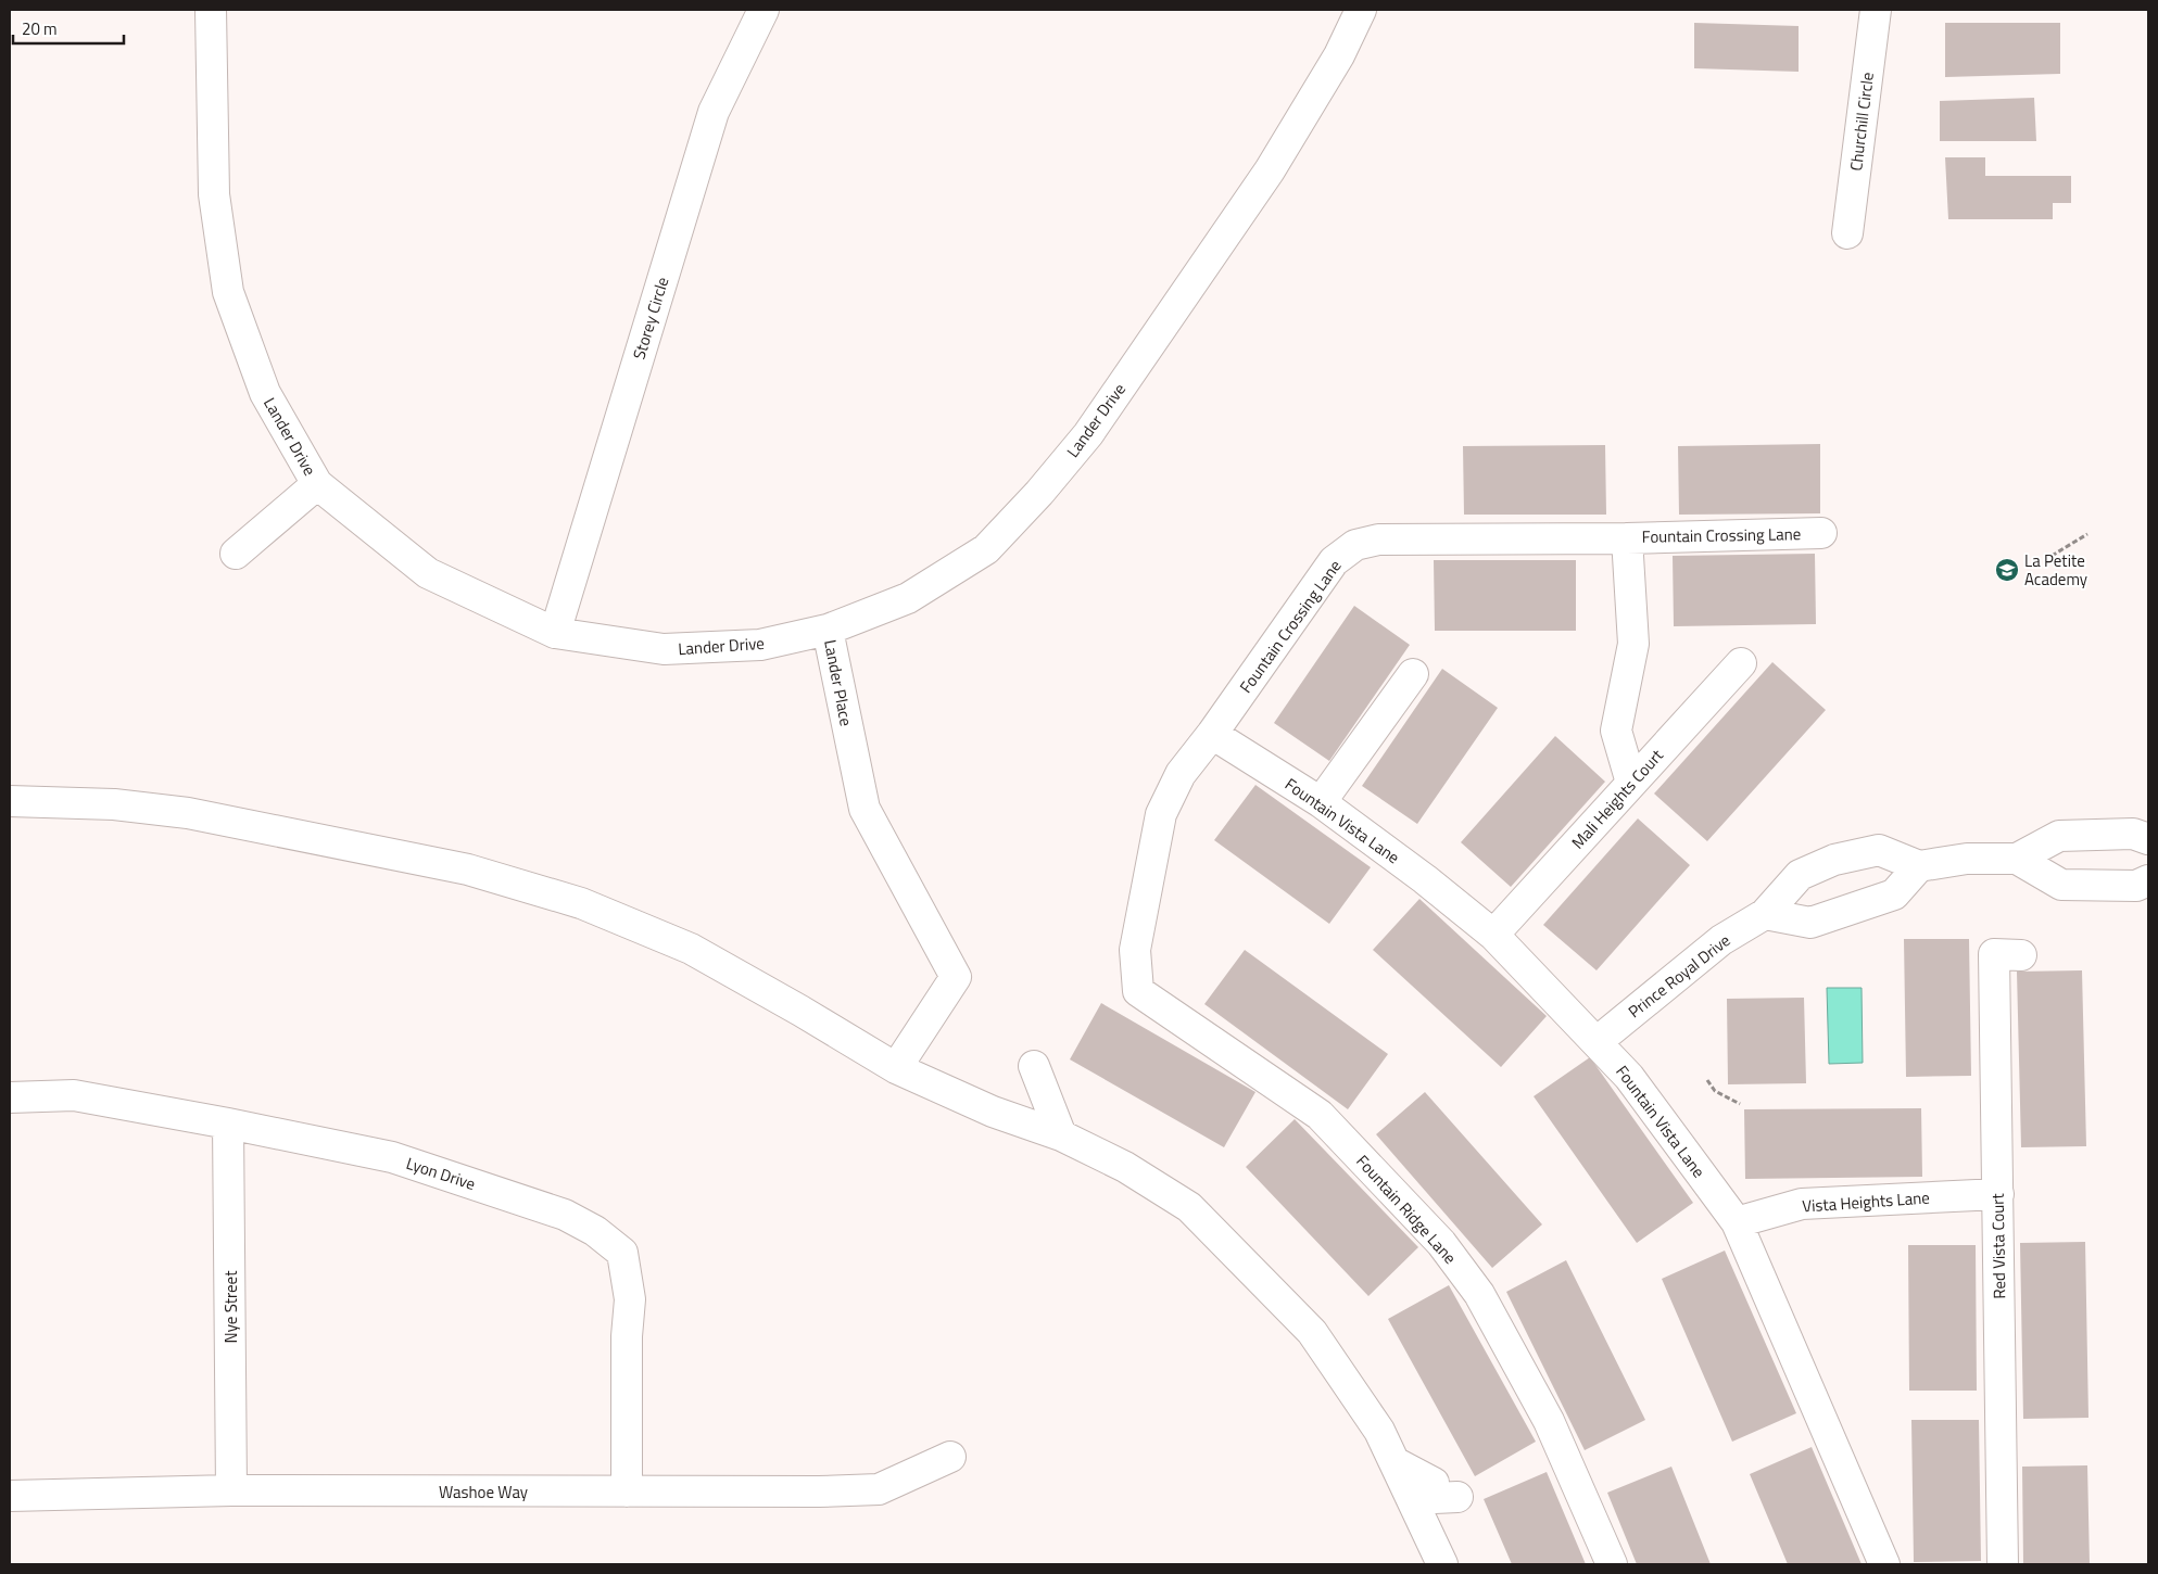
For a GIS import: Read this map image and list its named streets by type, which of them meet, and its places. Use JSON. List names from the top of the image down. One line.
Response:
{"streets":{"street":["Churchill Circle","Storey Circle","Lander Drive","Fountain Crossing Lane","Lander Place","Mali Heights Court","Fountain Vista Lane","Prince Royal Drive","Lyon Drive","Vista Heights Lane","Fountain Ridge Lane","Red Vista Court","Nye Street","Washoe Way"]},"crossings":[["Storey Circle","Lander Drive"],["Lander Drive","Lander Place"],["Fountain Crossing Lane","Fountain Vista Lane"],["Fountain Crossing Lane","Fountain Ridge Lane"],["Mali Heights Court","Fountain Vista Lane"],["Fountain Vista Lane","Prince Royal Drive"],["Fountain Vista Lane","Vista Heights Lane"],["Lyon Drive","Nye Street"],["Lyon Drive","Washoe Way"],["Vista Heights Lane","Red Vista Court"],["Nye Street","Washoe Way"]],"places":{"school or university":["La Petite Academy"]},"scale_bar":"20 m"}
